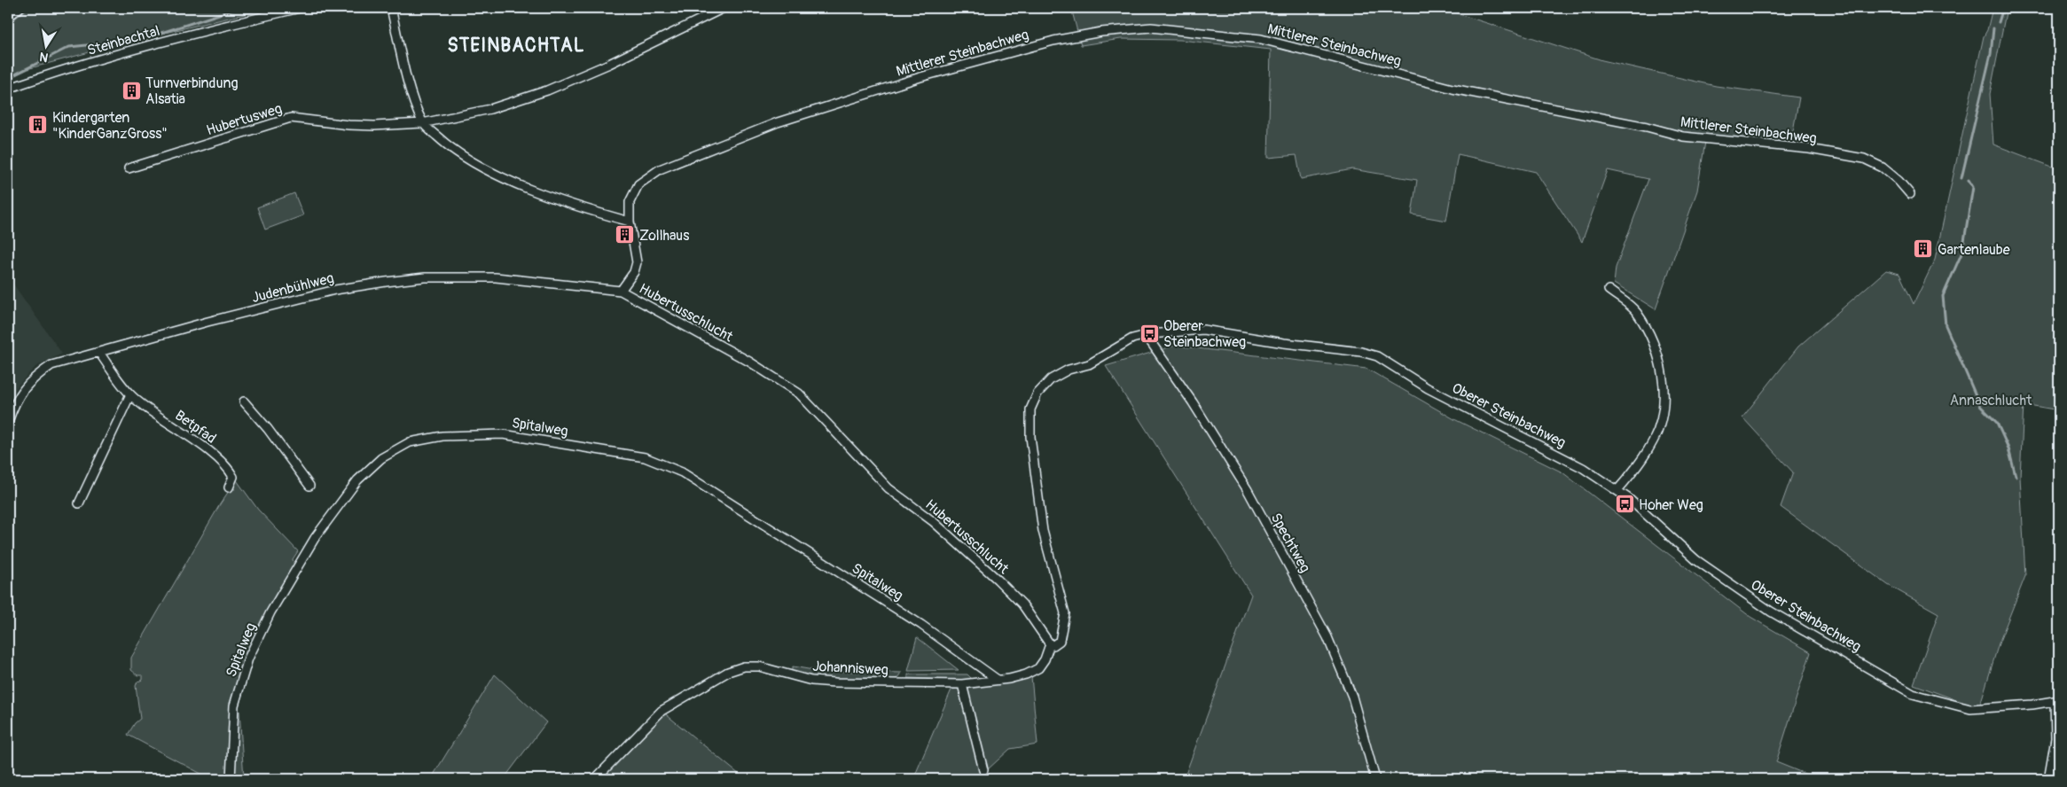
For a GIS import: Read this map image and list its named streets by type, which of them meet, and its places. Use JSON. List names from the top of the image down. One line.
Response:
{"streets":{"street":["Steinbachtal","Mittlerer Steinbachweg","Hubertusweg","Judenbühlweg","Hubertusschlucht","Oberer Steinbachweg","Betpfad","Spitalweg","Spechtweg","Johannisweg"]},"crossings":[["Mittlerer Steinbachweg","Hubertusschlucht"],["Judenbühlweg","Hubertusschlucht"],["Judenbühlweg","Betpfad"],["Hubertusschlucht","Oberer Steinbachweg"],["Hubertusschlucht","Johannisweg"],["Oberer Steinbachweg","Spechtweg"],["Oberer Steinbachweg","Johannisweg"],["Spitalweg","Johannisweg"]],"districts":["STEINBACHTAL"],"parks":["Annaschlucht"],"places":{"building":["Turnverbindung Alsatia","Kindergarten \"KinderGanzGross\"","Zollhaus","Gartenlaube"],"bus stop":["Oberer Steinbachweg","Hoher Weg"]},"north":"bottom"}
